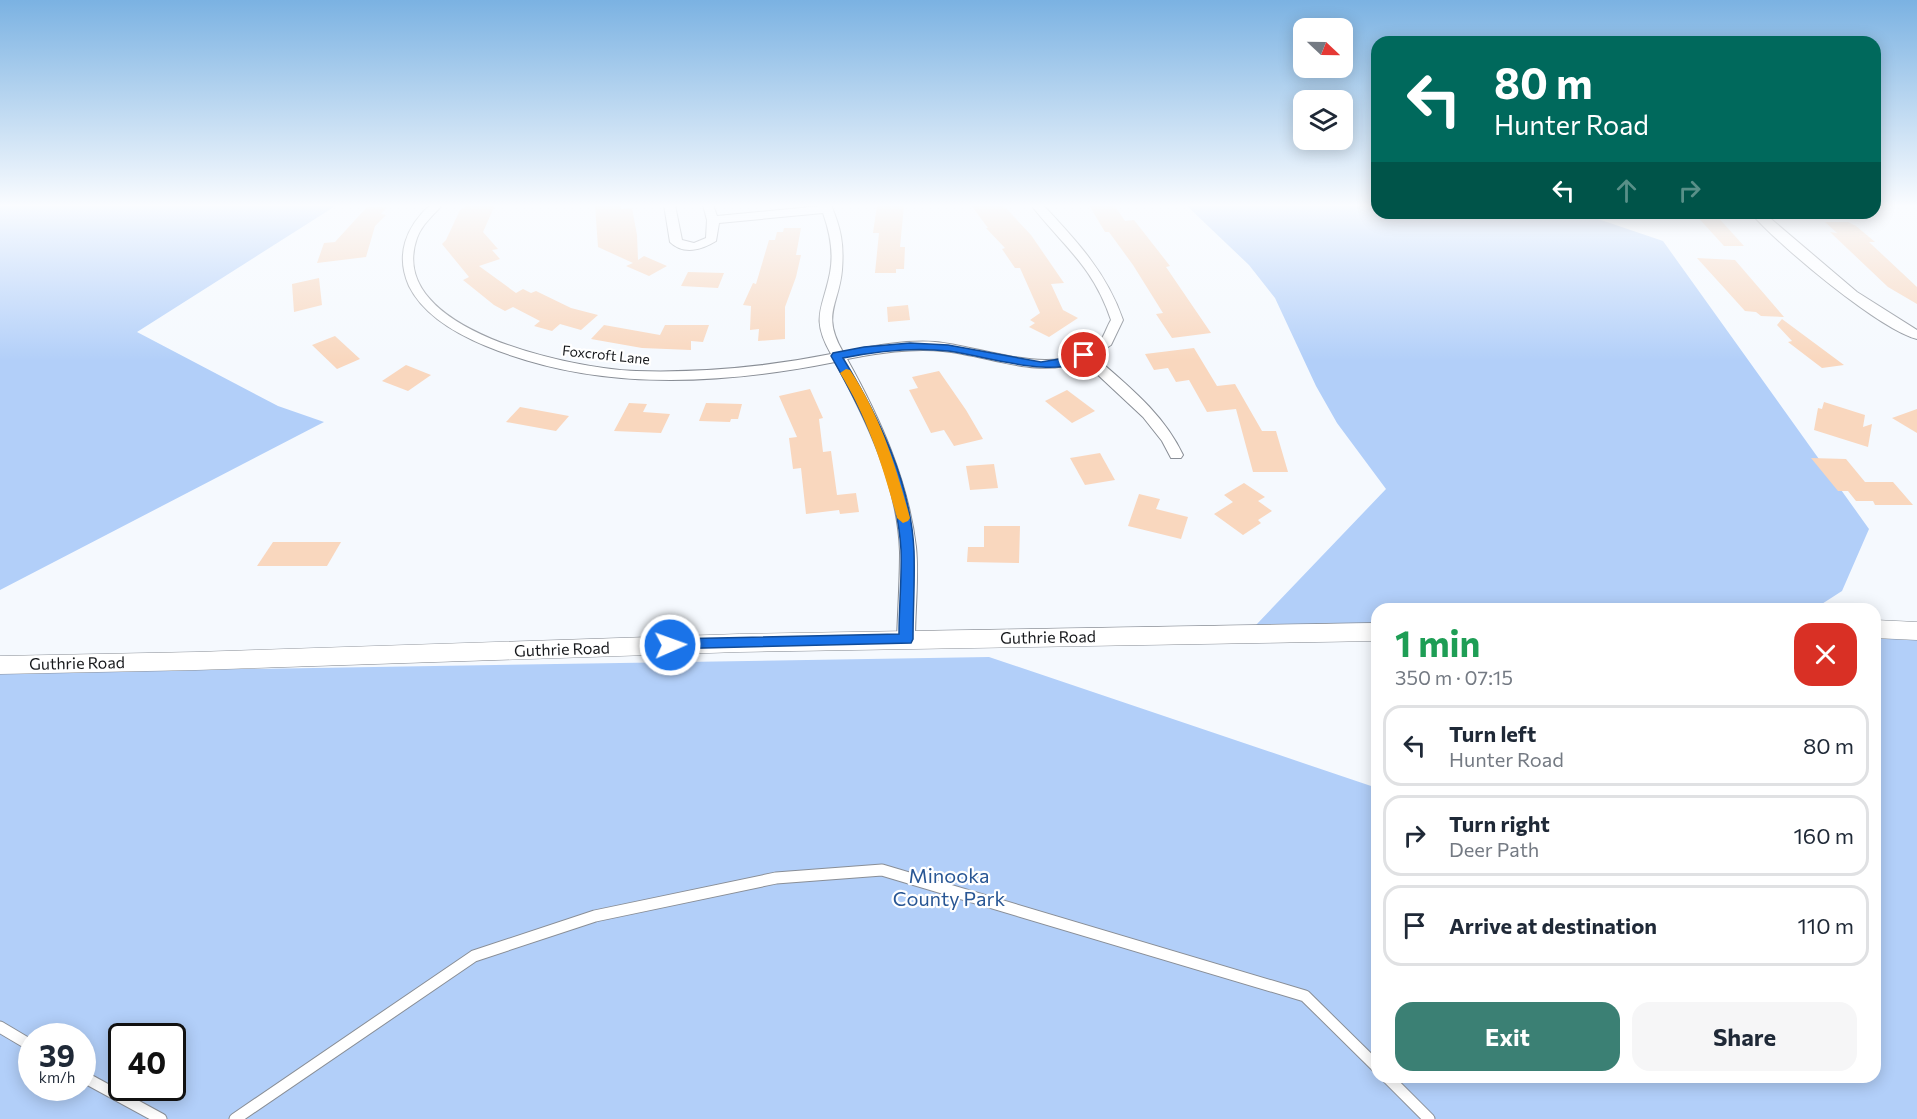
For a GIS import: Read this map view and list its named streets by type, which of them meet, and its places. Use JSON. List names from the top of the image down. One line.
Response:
{"streets":{"street":["Foxcroft Lane","Guthrie Road"]},"parks":["Minooka County Park"],"north":"right","page":{"turn":["80 m","Hunter Road"],"heading":["1 min","350 m · 07:15"],"list":[{"name":"Turn left","note":"Hunter Road","value":"80 m"},{"name":"Turn right","note":"Deer Path","value":"160 m"},{"name":"Arrive at destination","value":"110 m"}],"buttons":["Exit","Share"],"speed":"39 km/h","limit":"40"}}
